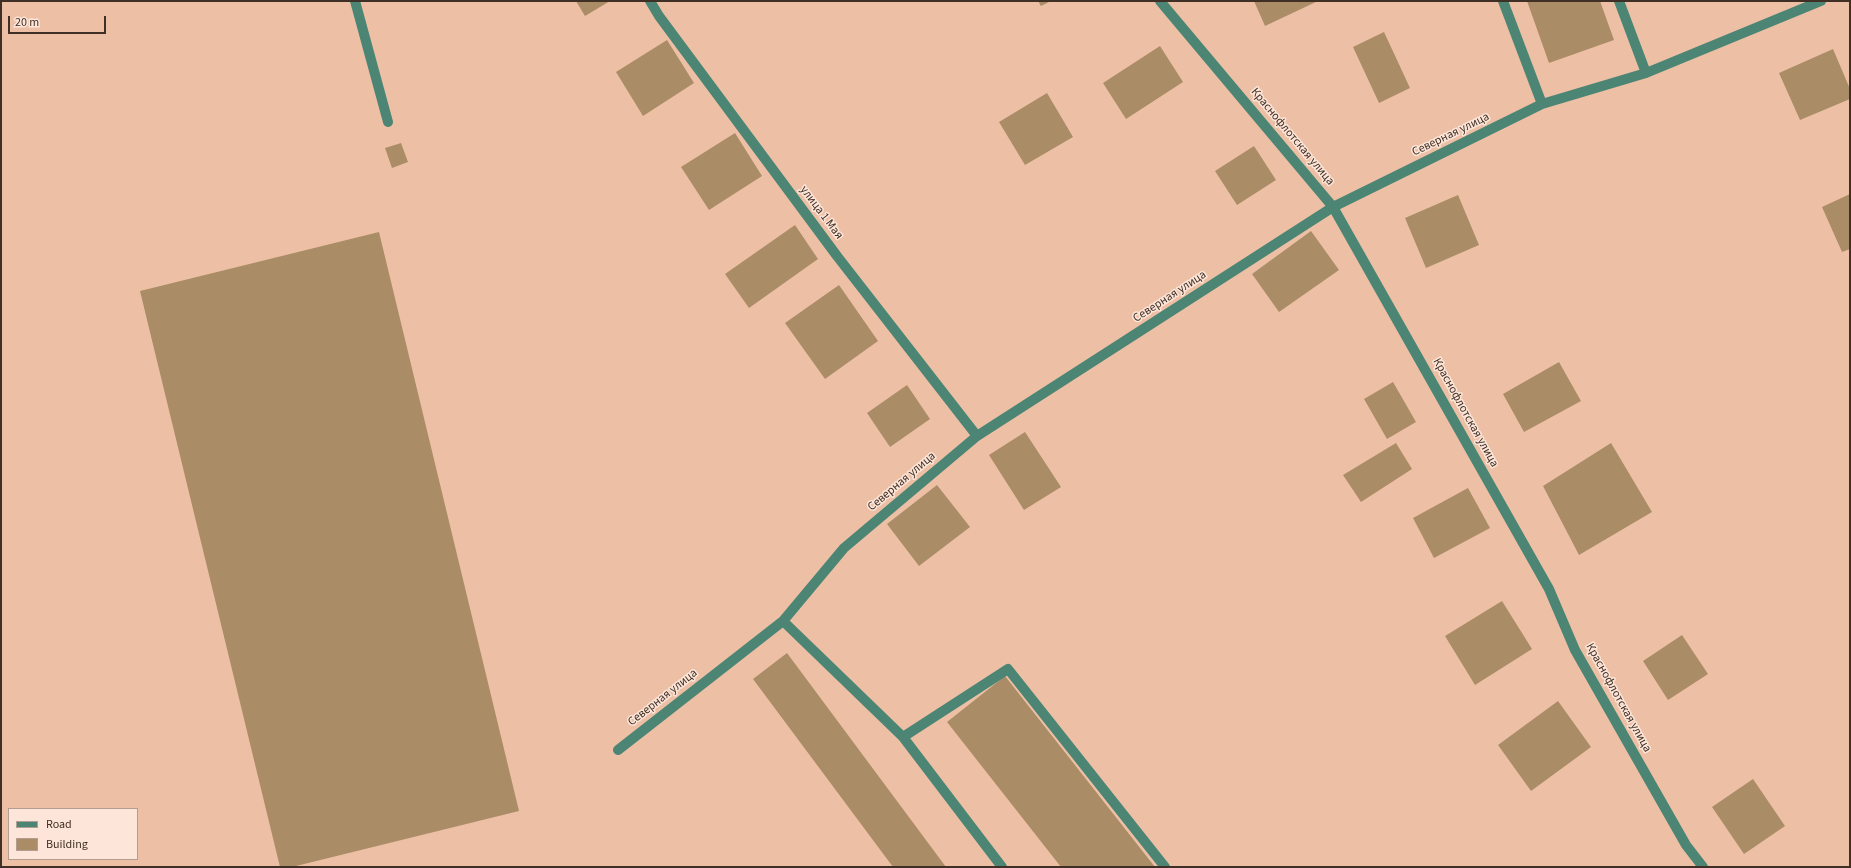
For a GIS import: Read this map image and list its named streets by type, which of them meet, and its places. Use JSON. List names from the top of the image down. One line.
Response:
{"streets":{"street":["Северная улица","Краснофлотская улица","улица 1 Мая"]},"crossings":[["Северная улица","Краснофлотская улица"],["Северная улица","улица 1 Мая"]],"legend":["Road","Building"],"scale_bar":"20 m"}
